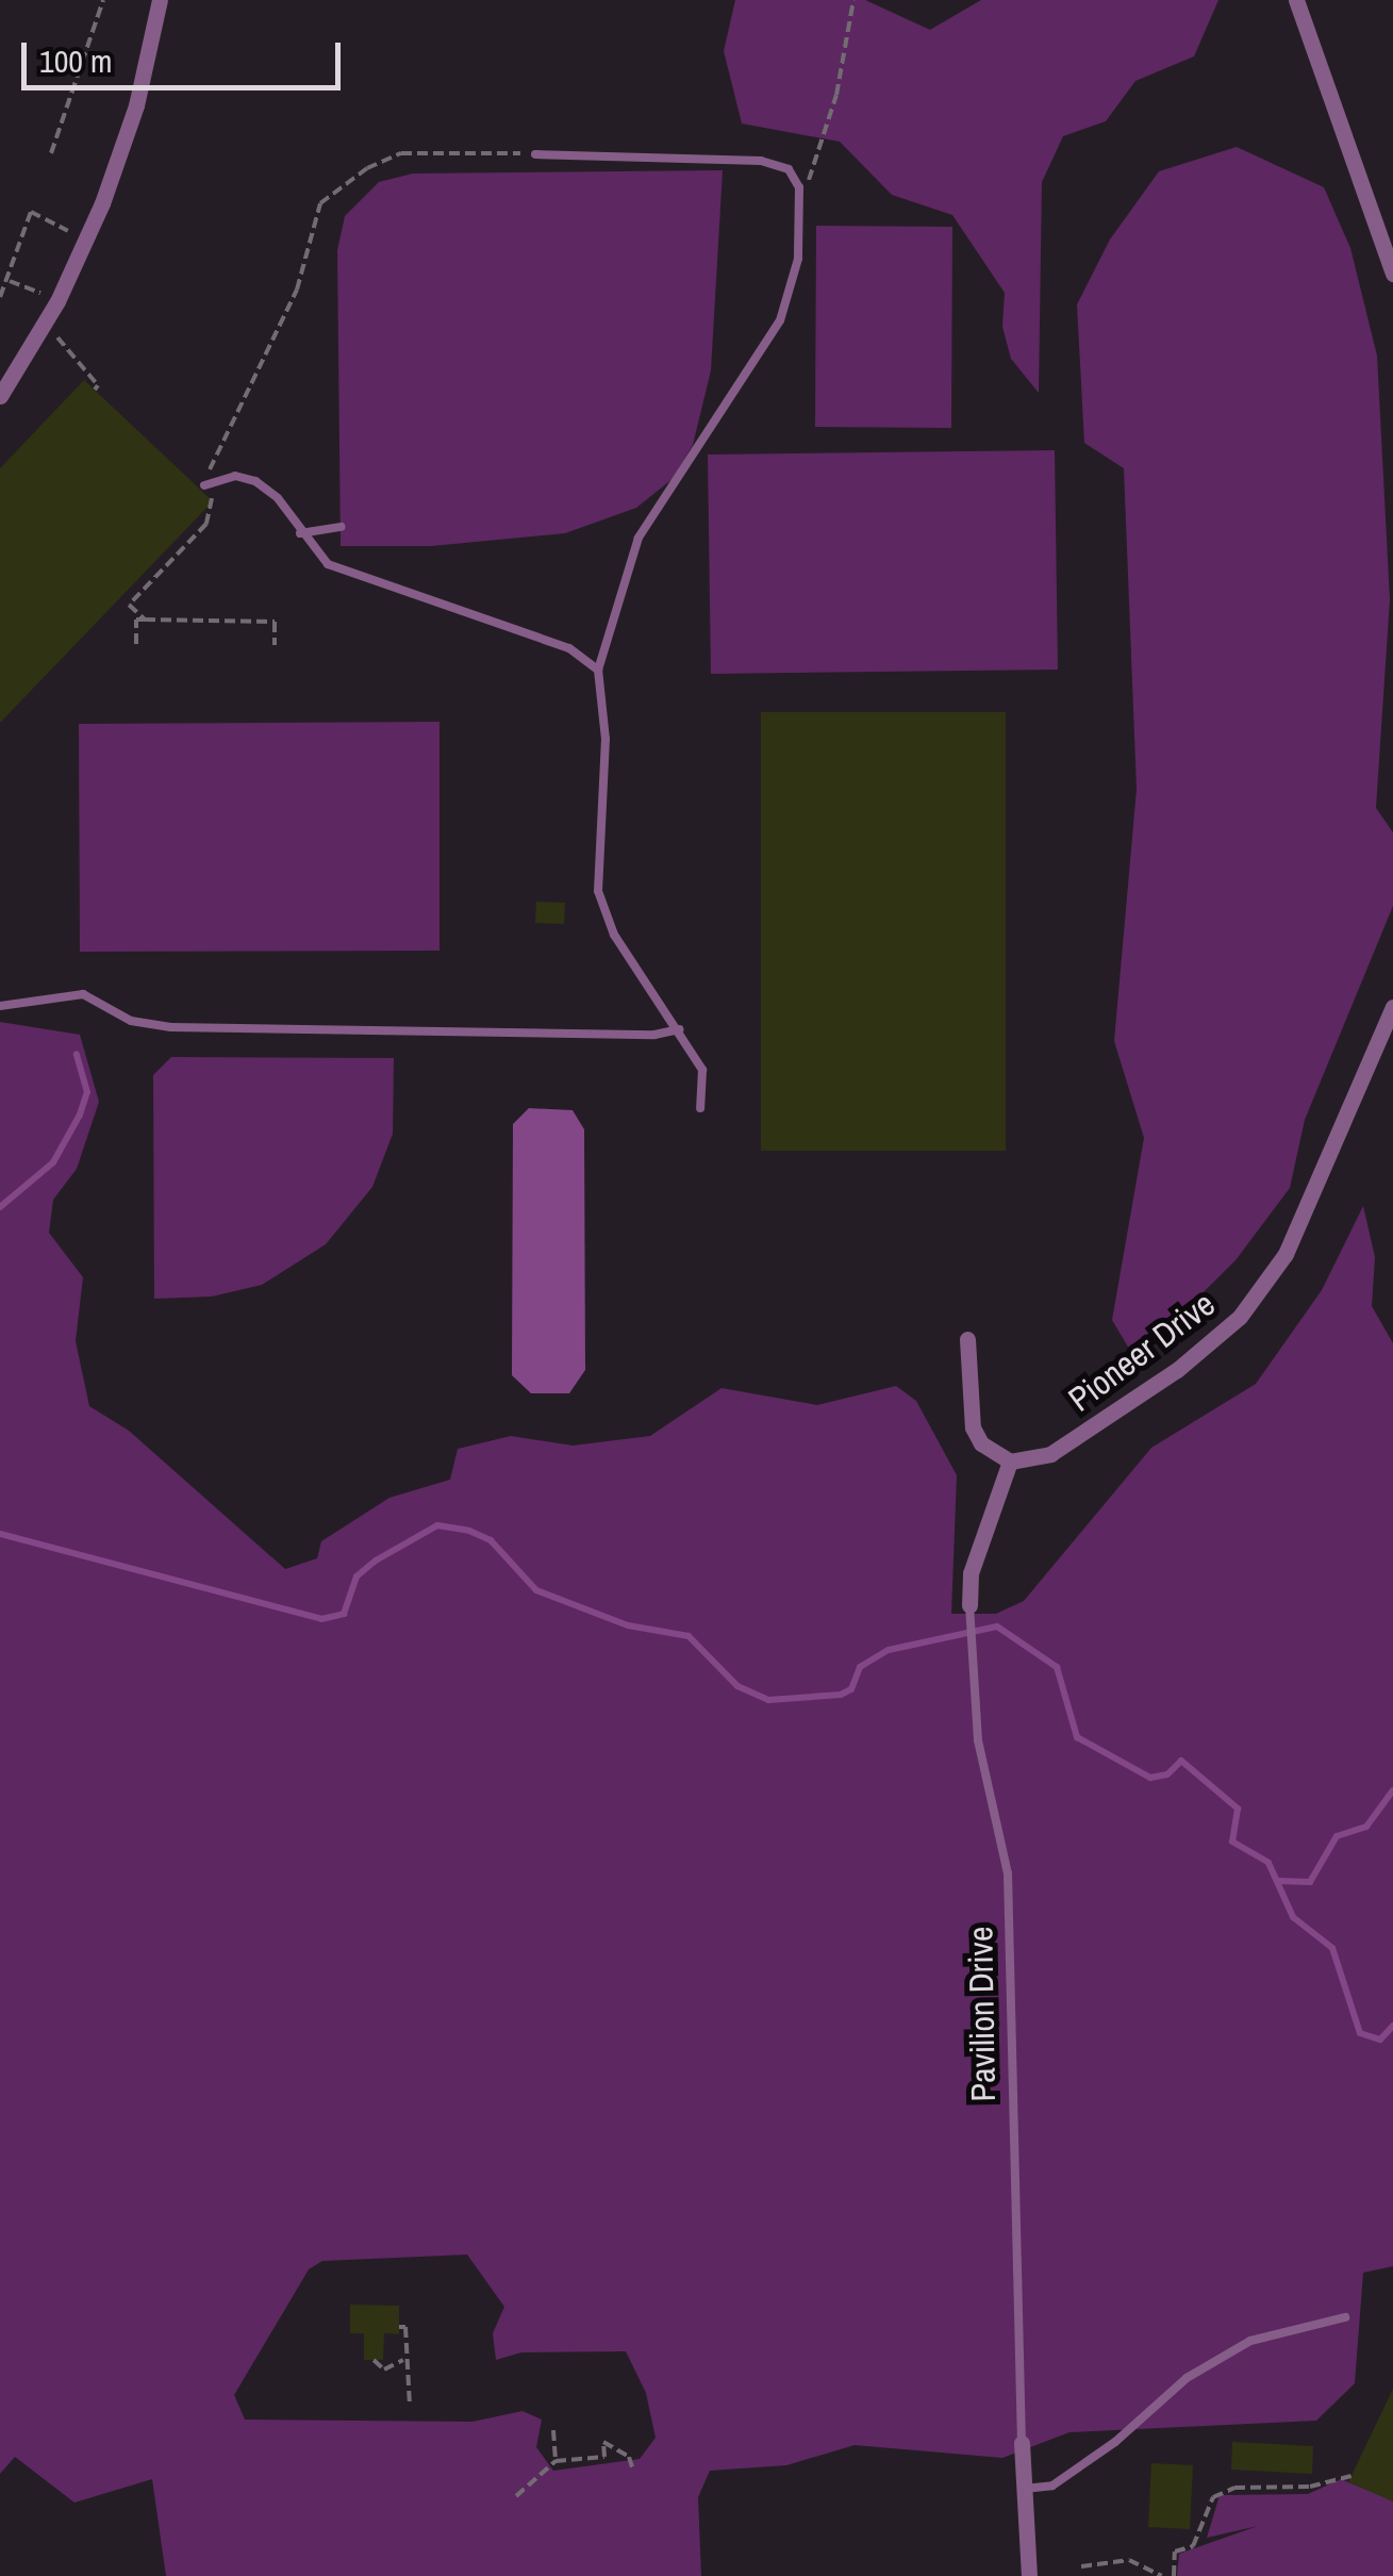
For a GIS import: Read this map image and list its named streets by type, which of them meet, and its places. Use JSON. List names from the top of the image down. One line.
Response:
{"streets":{"street":["Pioneer Drive","Pavilion Drive"]},"crossings":[["Pioneer Drive","Pavilion Drive"]],"scale_bar":"100 m"}
